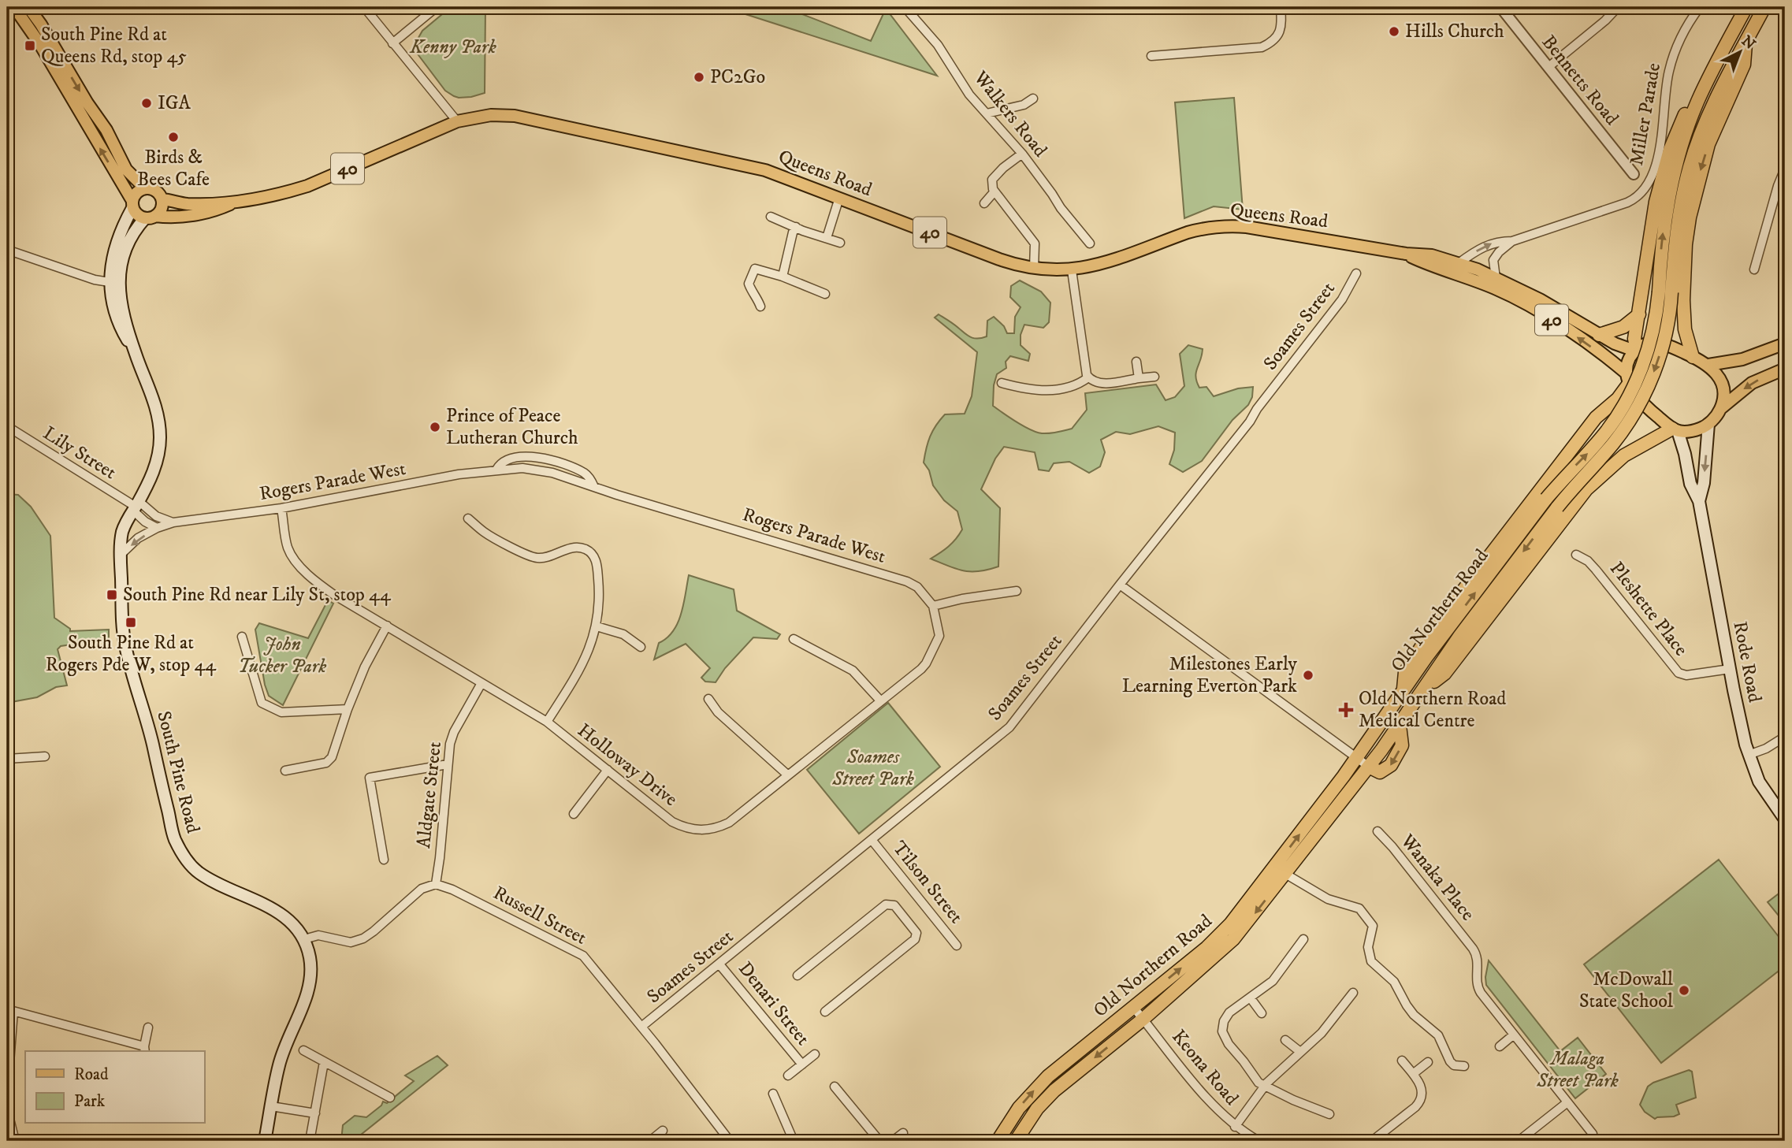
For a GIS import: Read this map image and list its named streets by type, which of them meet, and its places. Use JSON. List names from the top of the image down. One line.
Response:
{"streets":{"highway":["Old Northern Road"],"main road":["40","Queens Road","Rode Road","South Pine Road"],"street":["Bennetts Road","Walkers Road","Miller Parade","Soames Street","Lily Street","Rogers Parade West","Pleshette Place","Holloway Drive","Aldgate Street","Wanaka Place","Tilson Street","Russell Street","Denari Street","Keona Road"]},"crossings":[["Miller Parade","Queens Road"],["40","Queens Road"],["40","Rode Road"],["40","South Pine Road"],["Queens Road","Rode Road"],["Queens Road","South Pine Road"],["Soames Street","Tilson Street"],["Soames Street","Russell Street"],["Soames Street","Denari Street"],["Lily Street","South Pine Road"],["Rogers Parade West","Holloway Drive"],["Rogers Parade West","South Pine Road"],["Pleshette Place","Rode Road"],["Old Northern Road","Keona Road"],["Holloway Drive","Aldgate Street"],["Aldgate Street","Russell Street"]],"parks":["Kenny Park","John Tucker Park","Soames Street Park","Malaga Street Park"],"places":{"other":["Hills Church","PC2Go","IGA","Birds & Bees Cafe","Prince of Peace Lutheran Church","Milestones Early Learning Everton Park","McDowall State School"],"transit":["South Pine Rd at Queens Rd, stop 45","South Pine Rd near Lily St, stop 44","South Pine Rd at Rogers Pde W, stop 44"],"health":["Old Northern Road Medical Centre"]},"legend":["Road","Park"],"north":"top right"}
